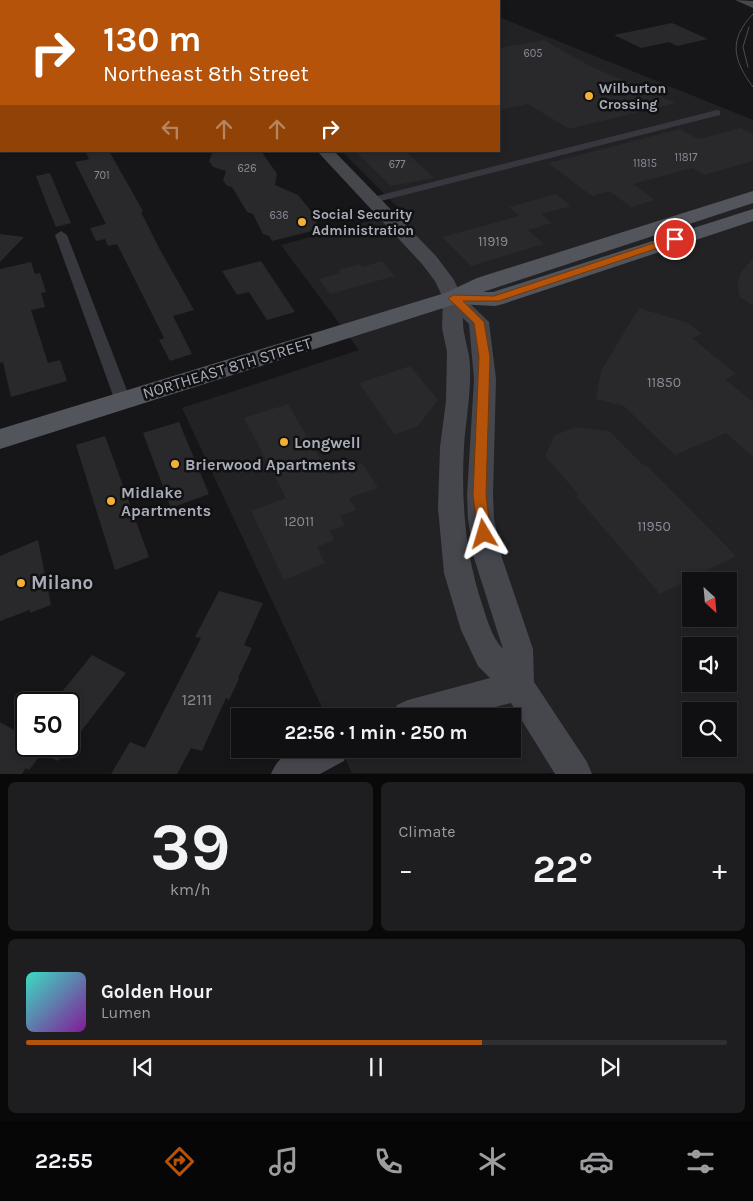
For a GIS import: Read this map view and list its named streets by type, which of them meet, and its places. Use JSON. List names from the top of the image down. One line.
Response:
{"streets":{"main road":["NORTHEAST 8TH STREET"]},"places":["Wilburton Crossing","Social Security Administration","Longwell","Brierwood Apartments","Midlake Apartments","Milano"],"house_numbers":["605","11817","11815","677","626","701","636","11919","11850","12011","11950","12111"],"north":"bottom right","page":{"turn":["130 m","Northeast 8th Street"],"limit":"50","trip":"22:56 · 1 min · 250 m","tile":[["39","km/h"],"Climate"],"heat":["−","22°","+"],"song":["Golden Hour","Lumen"],"tabs":"22:55"}}
